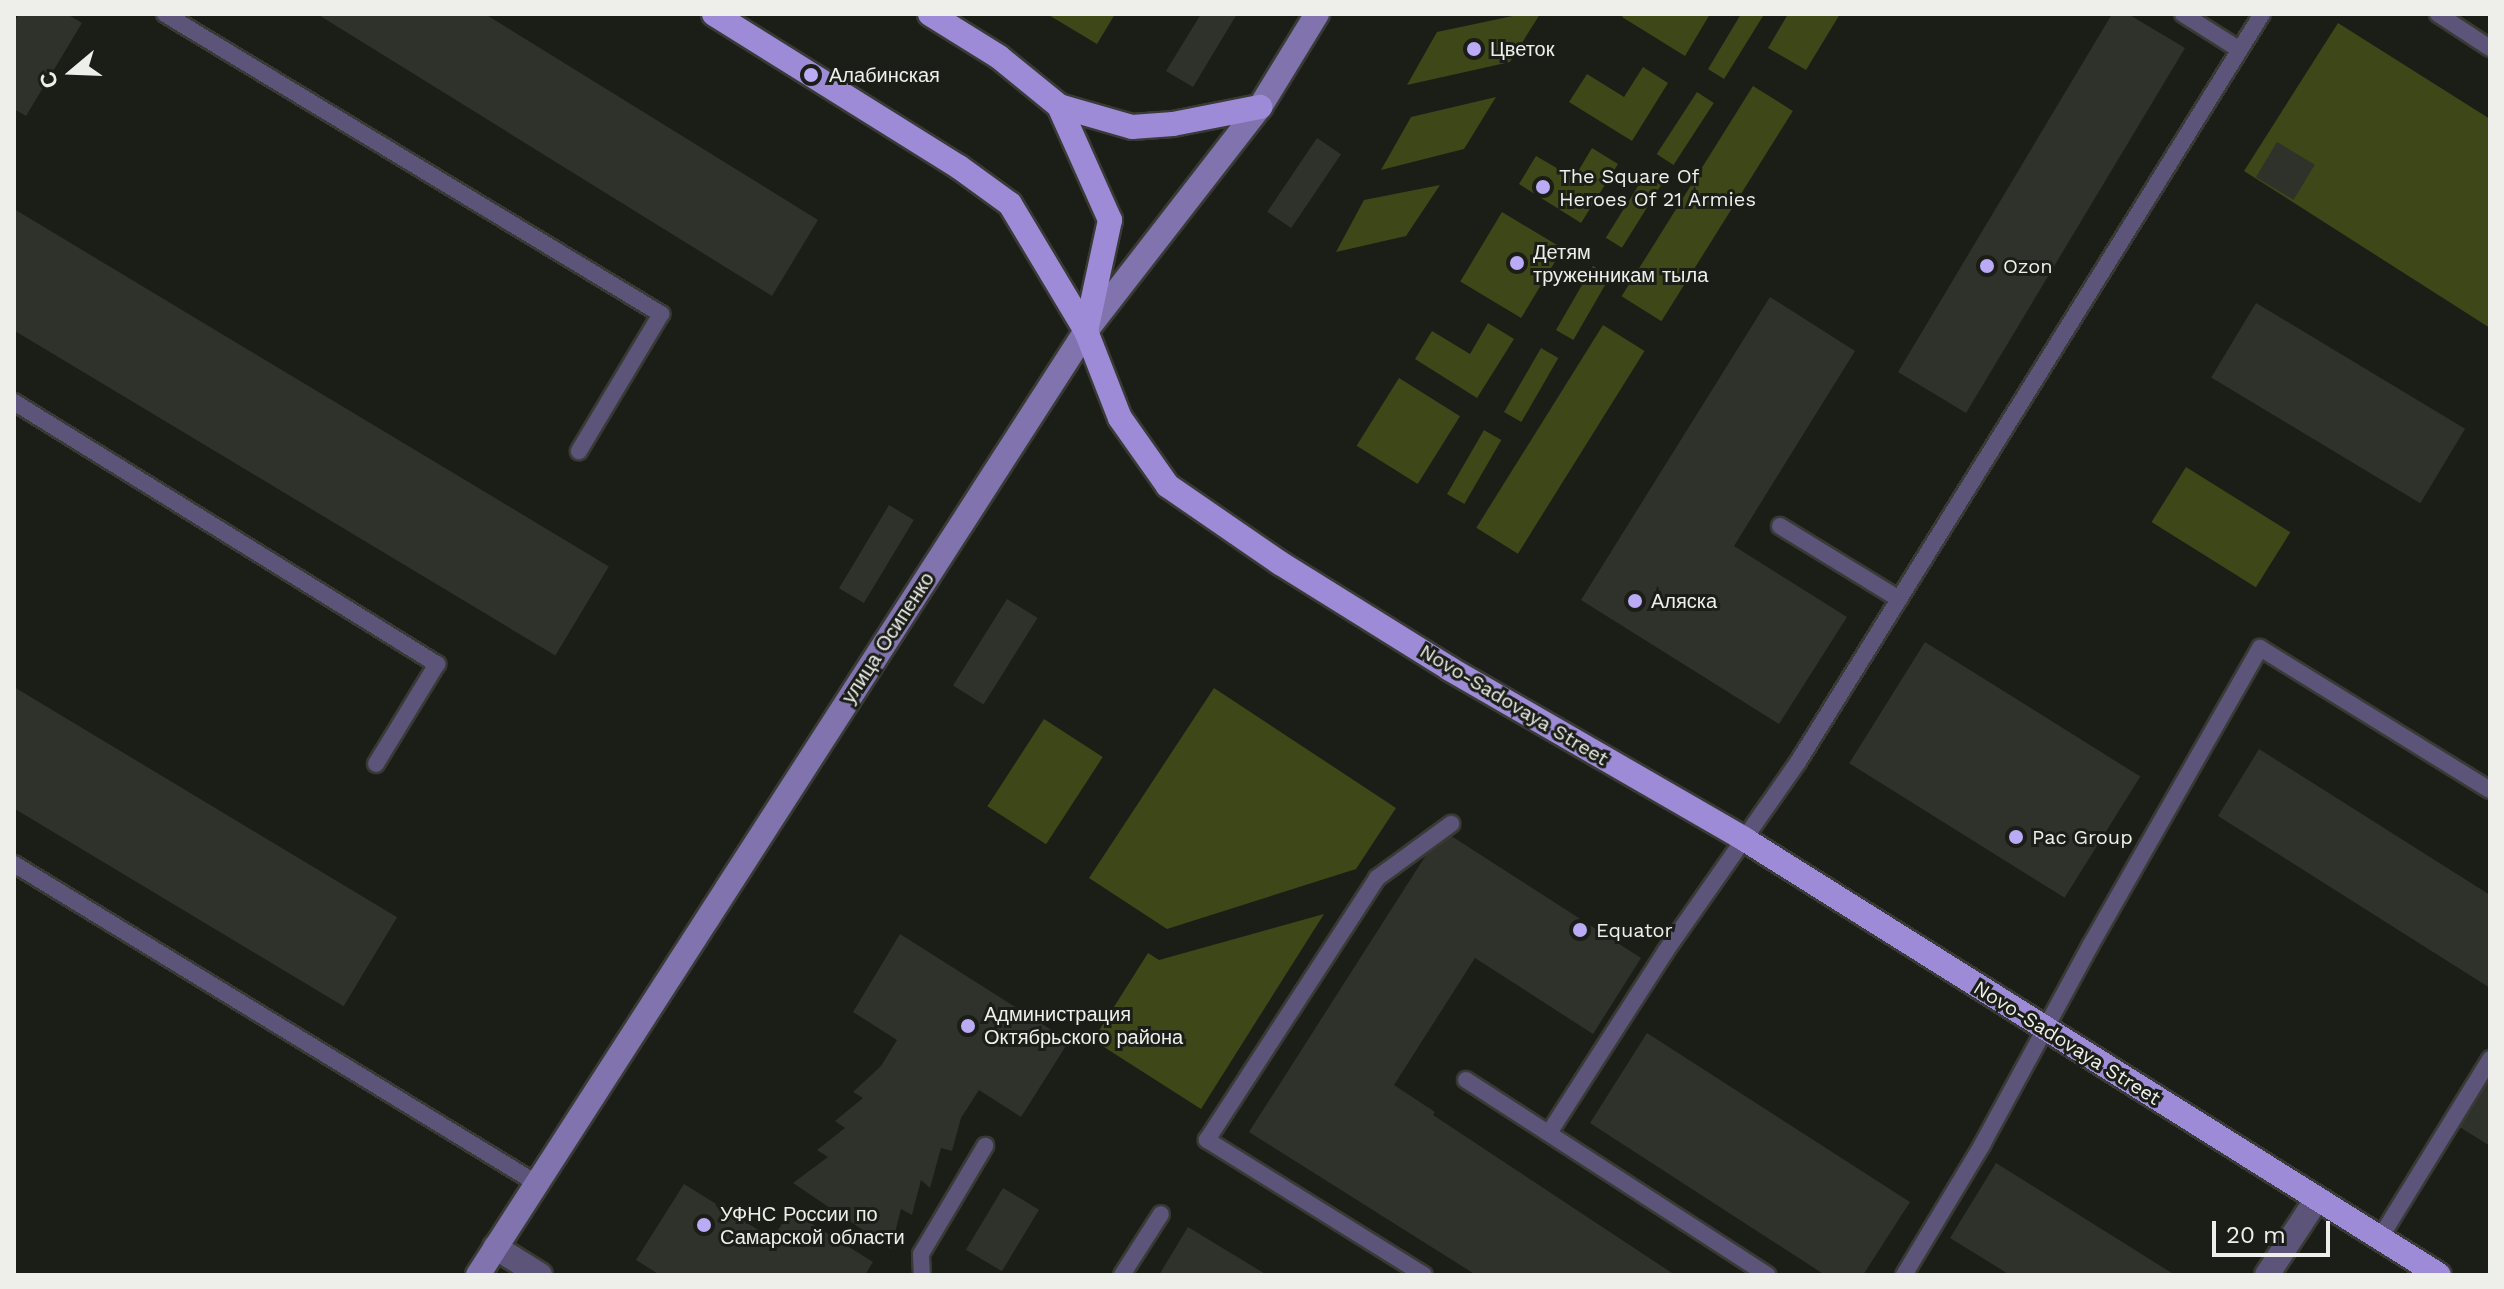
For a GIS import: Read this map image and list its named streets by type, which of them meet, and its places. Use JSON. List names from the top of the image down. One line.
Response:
{"streets":{"main road":["улица Осипенко","Novo-Sadovaya Street"]},"crossings":[["улица Осипенко","Novo-Sadovaya Street"]],"places":["Цветок","Алабинская","The Square Of Heroes Of 21 Armies","Детям труженникам тыла","Ozon","Аляска","Pac Group","Equator","Администрация Октябрьского района","УФНС России по Самарской области"],"scale_bar":"20 m","north":"left"}
